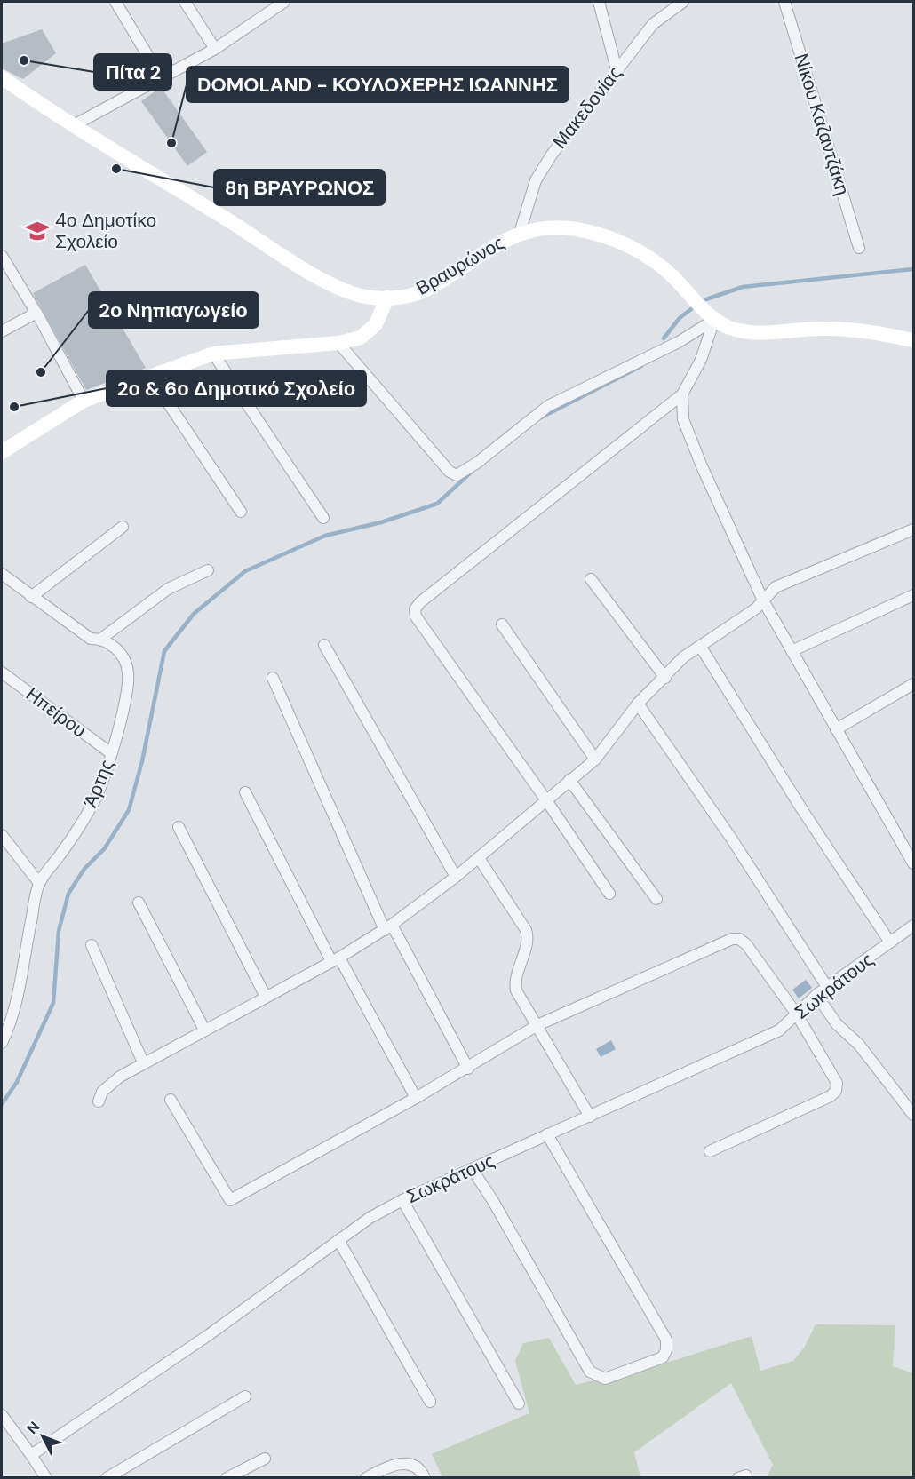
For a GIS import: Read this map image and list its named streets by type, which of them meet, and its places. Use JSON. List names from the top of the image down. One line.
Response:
{"streets":{"main road":["Βραυρώνος"],"street":["Μακεδονίας","Νίκου Καζαντζάκη","Ηπείρου","Άρτης","Σωκράτους"]},"crossings":[["Μακεδονίας","Βραυρώνος"],["Ηπείρου","Άρτης"]],"places":{"other":["Πίτα 2","DOMOLAND - ΚΟΥΛΟΧΕΡΗΣ ΙΩΑΝΝΗΣ","8η ΒΡΑΥΡΩΝΟΣ","2ο Νηπιαγωγείο","2ο & 6ο Δημοτικό Σχολείο"],"school or university":["4ο Δημοτίκο Σχολείο"]},"north":"top left"}
